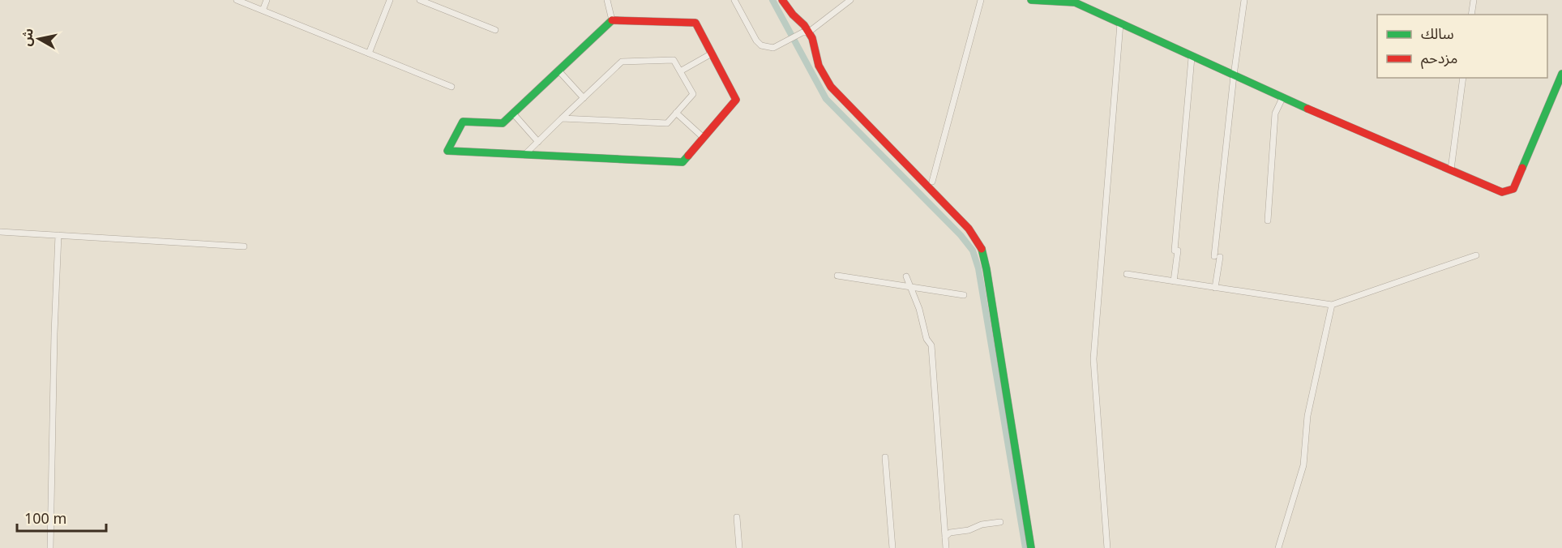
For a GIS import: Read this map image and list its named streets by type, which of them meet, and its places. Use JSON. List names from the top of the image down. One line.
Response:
{"legend":["سالك","مزدحم"],"scale_bar":"100 m","north":"left"}
